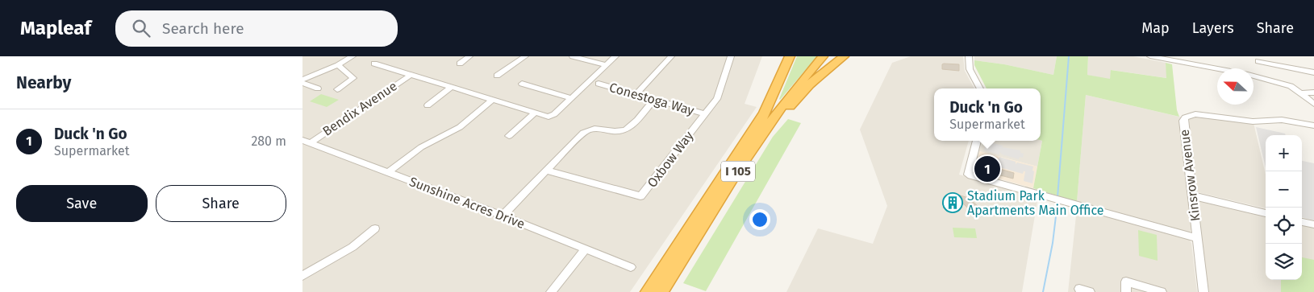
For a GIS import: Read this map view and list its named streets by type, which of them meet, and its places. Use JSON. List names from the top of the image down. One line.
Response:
{"streets":{"highway":["I 105"],"street":["Conestoga Way","Bendix Avenue","Oxbow Way","Kinsrow Avenue","Sunshine Acres Drive"]},"crossings":[["Conestoga Way","Oxbow Way"],["Bendix Avenue","Sunshine Acres Drive"]],"places":{"building":["Stadium Park Apartments Main Office"]},"north":"left","page":{"header":"Mapleaf","search":"Search here","nav":["Map","Layers","Share"],"heading":"Nearby","popup":["Duck 'n Go","Supermarket"],"list":[{"mark":"1","name":"Duck 'n Go","note":"Supermarket","value":"280 m"}],"map_buttons":["+","−"],"pins":"1","buttons":["Save","Share"]}}
